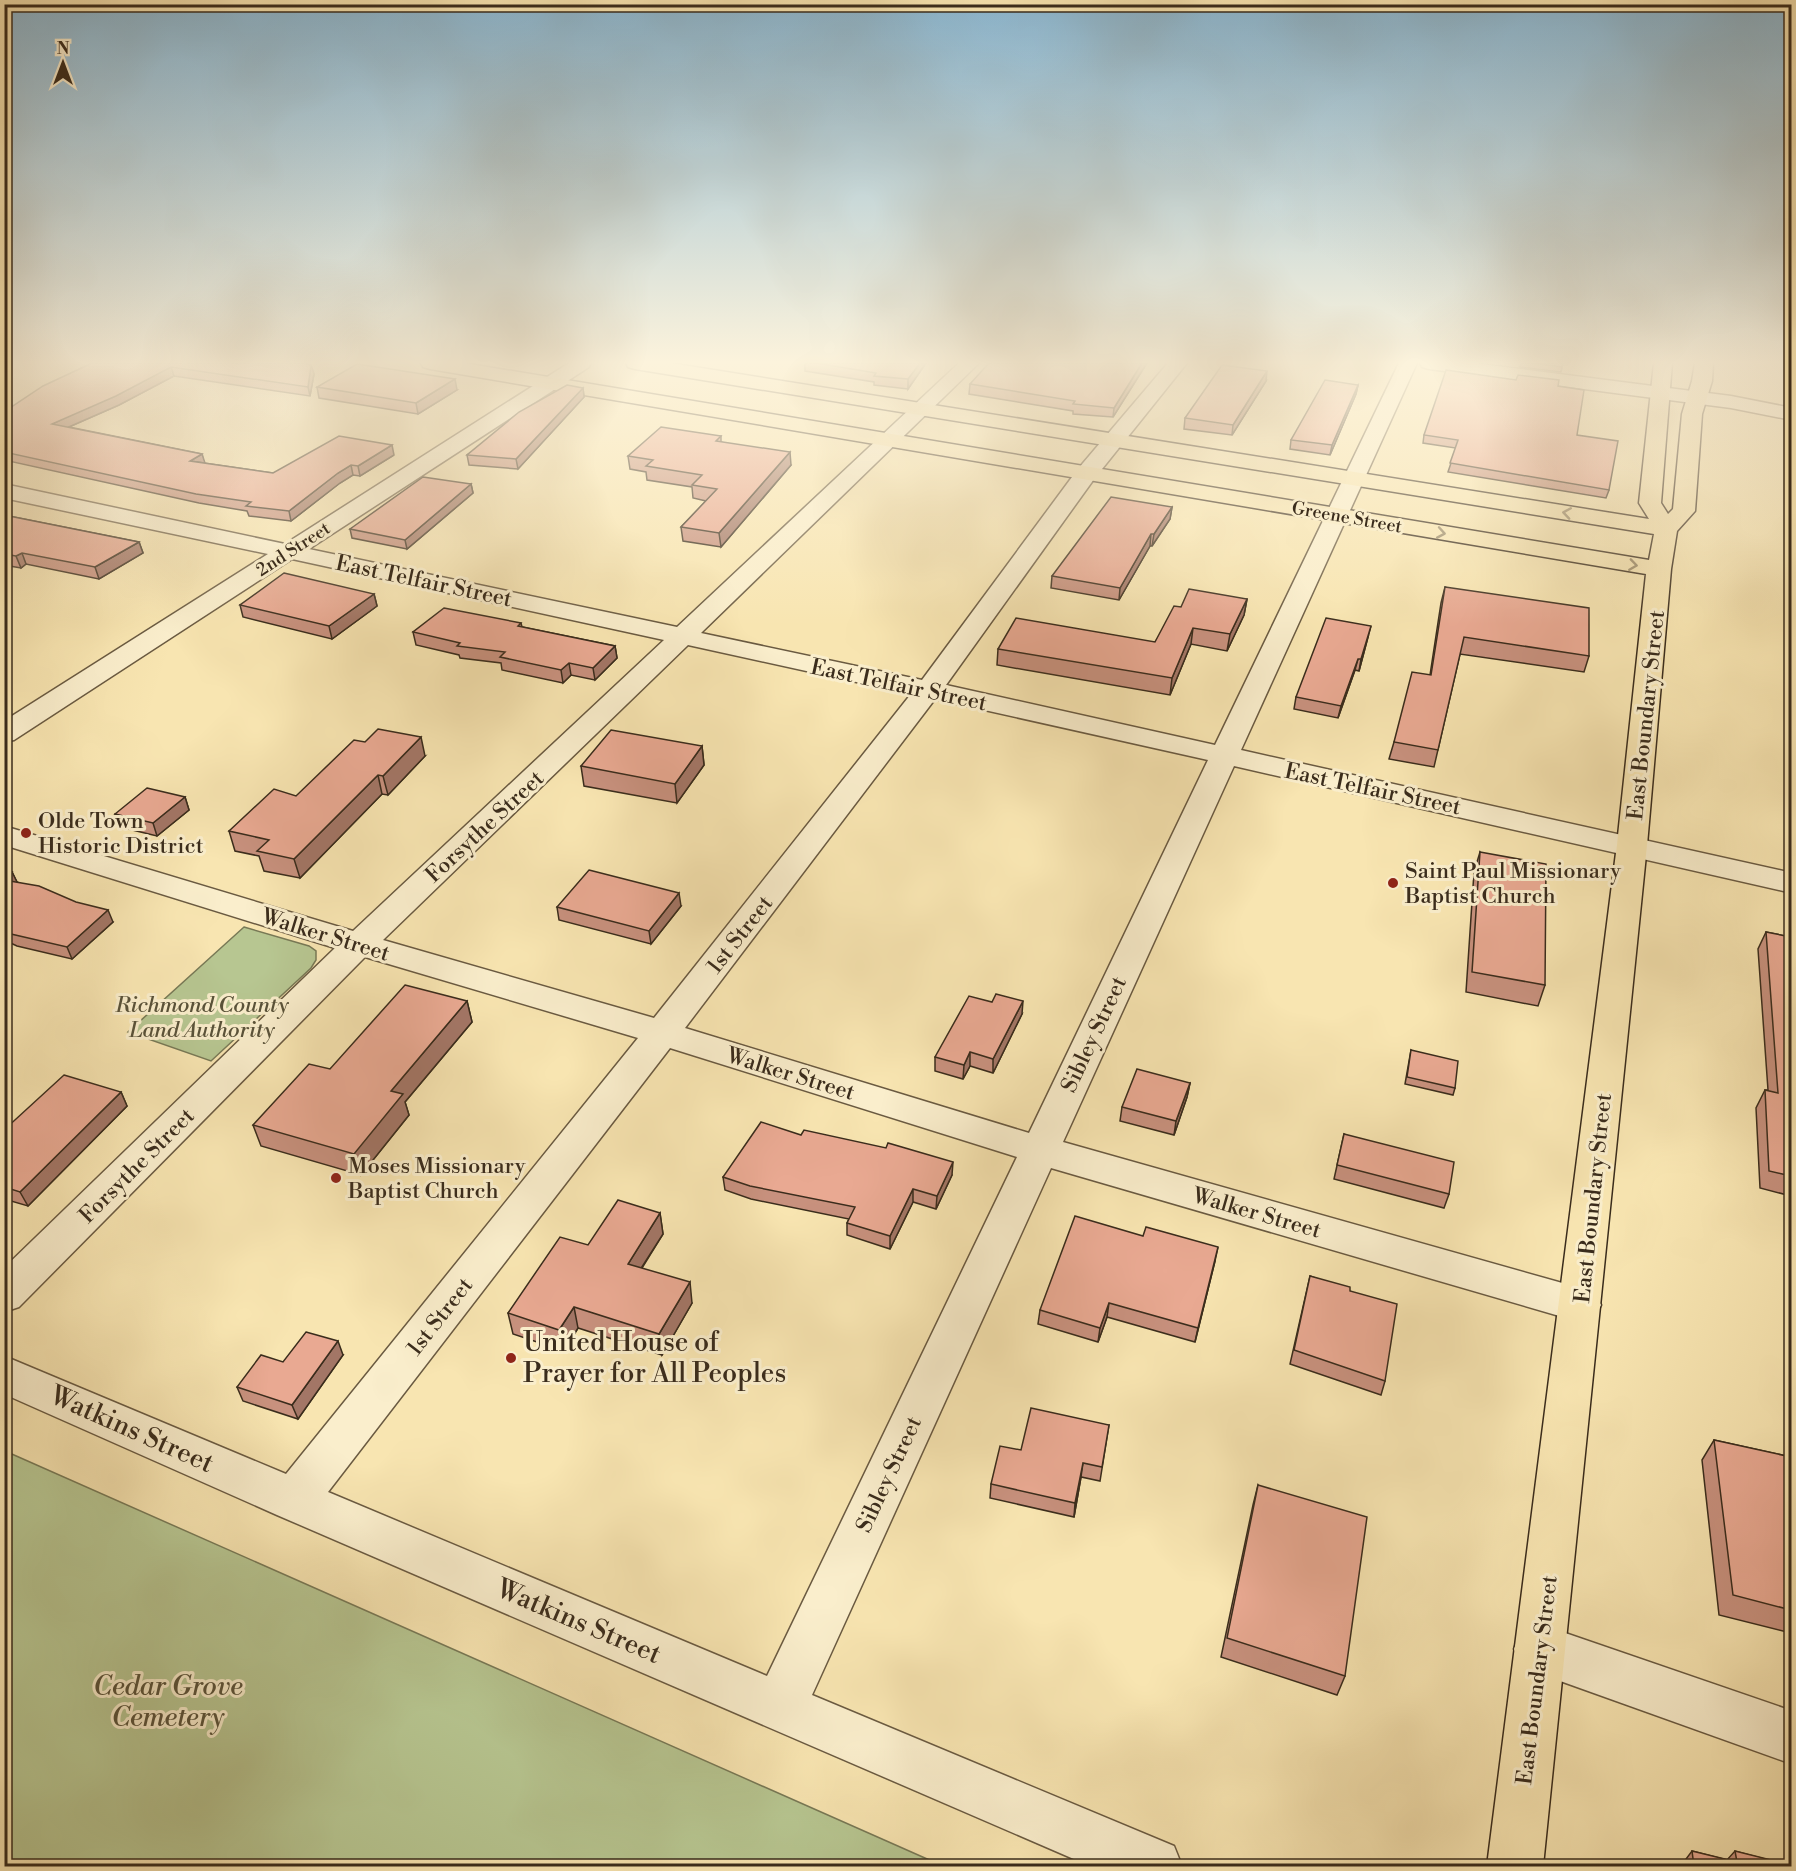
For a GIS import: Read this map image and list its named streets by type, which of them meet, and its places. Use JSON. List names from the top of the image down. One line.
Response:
{"streets":{"main road":["Greene Street","East Boundary Street"],"street":["2nd Street","East Telfair Street","Forsythe Street","Walker Street","1st Street","Sibley Street","Watkins Street"]},"crossings":[["Greene Street","East Boundary Street"],["Greene Street","1st Street"],["Greene Street","Sibley Street"],["2nd Street","East Telfair Street"],["East Telfair Street","East Boundary Street"],["East Telfair Street","Forsythe Street"],["East Telfair Street","1st Street"],["East Telfair Street","Sibley Street"],["East Boundary Street","Walker Street"],["Forsythe Street","Walker Street"],["Walker Street","1st Street"],["Walker Street","Sibley Street"],["1st Street","Watkins Street"],["Sibley Street","Watkins Street"]],"parks":["Richmond County Land Authority","Cedar Grove Cemetery"],"places":["Olde Town Historic District","Saint Paul Missionary Baptist Church","Moses Missionary Baptist Church","United House of Prayer for All Peoples"],"north":"top"}
